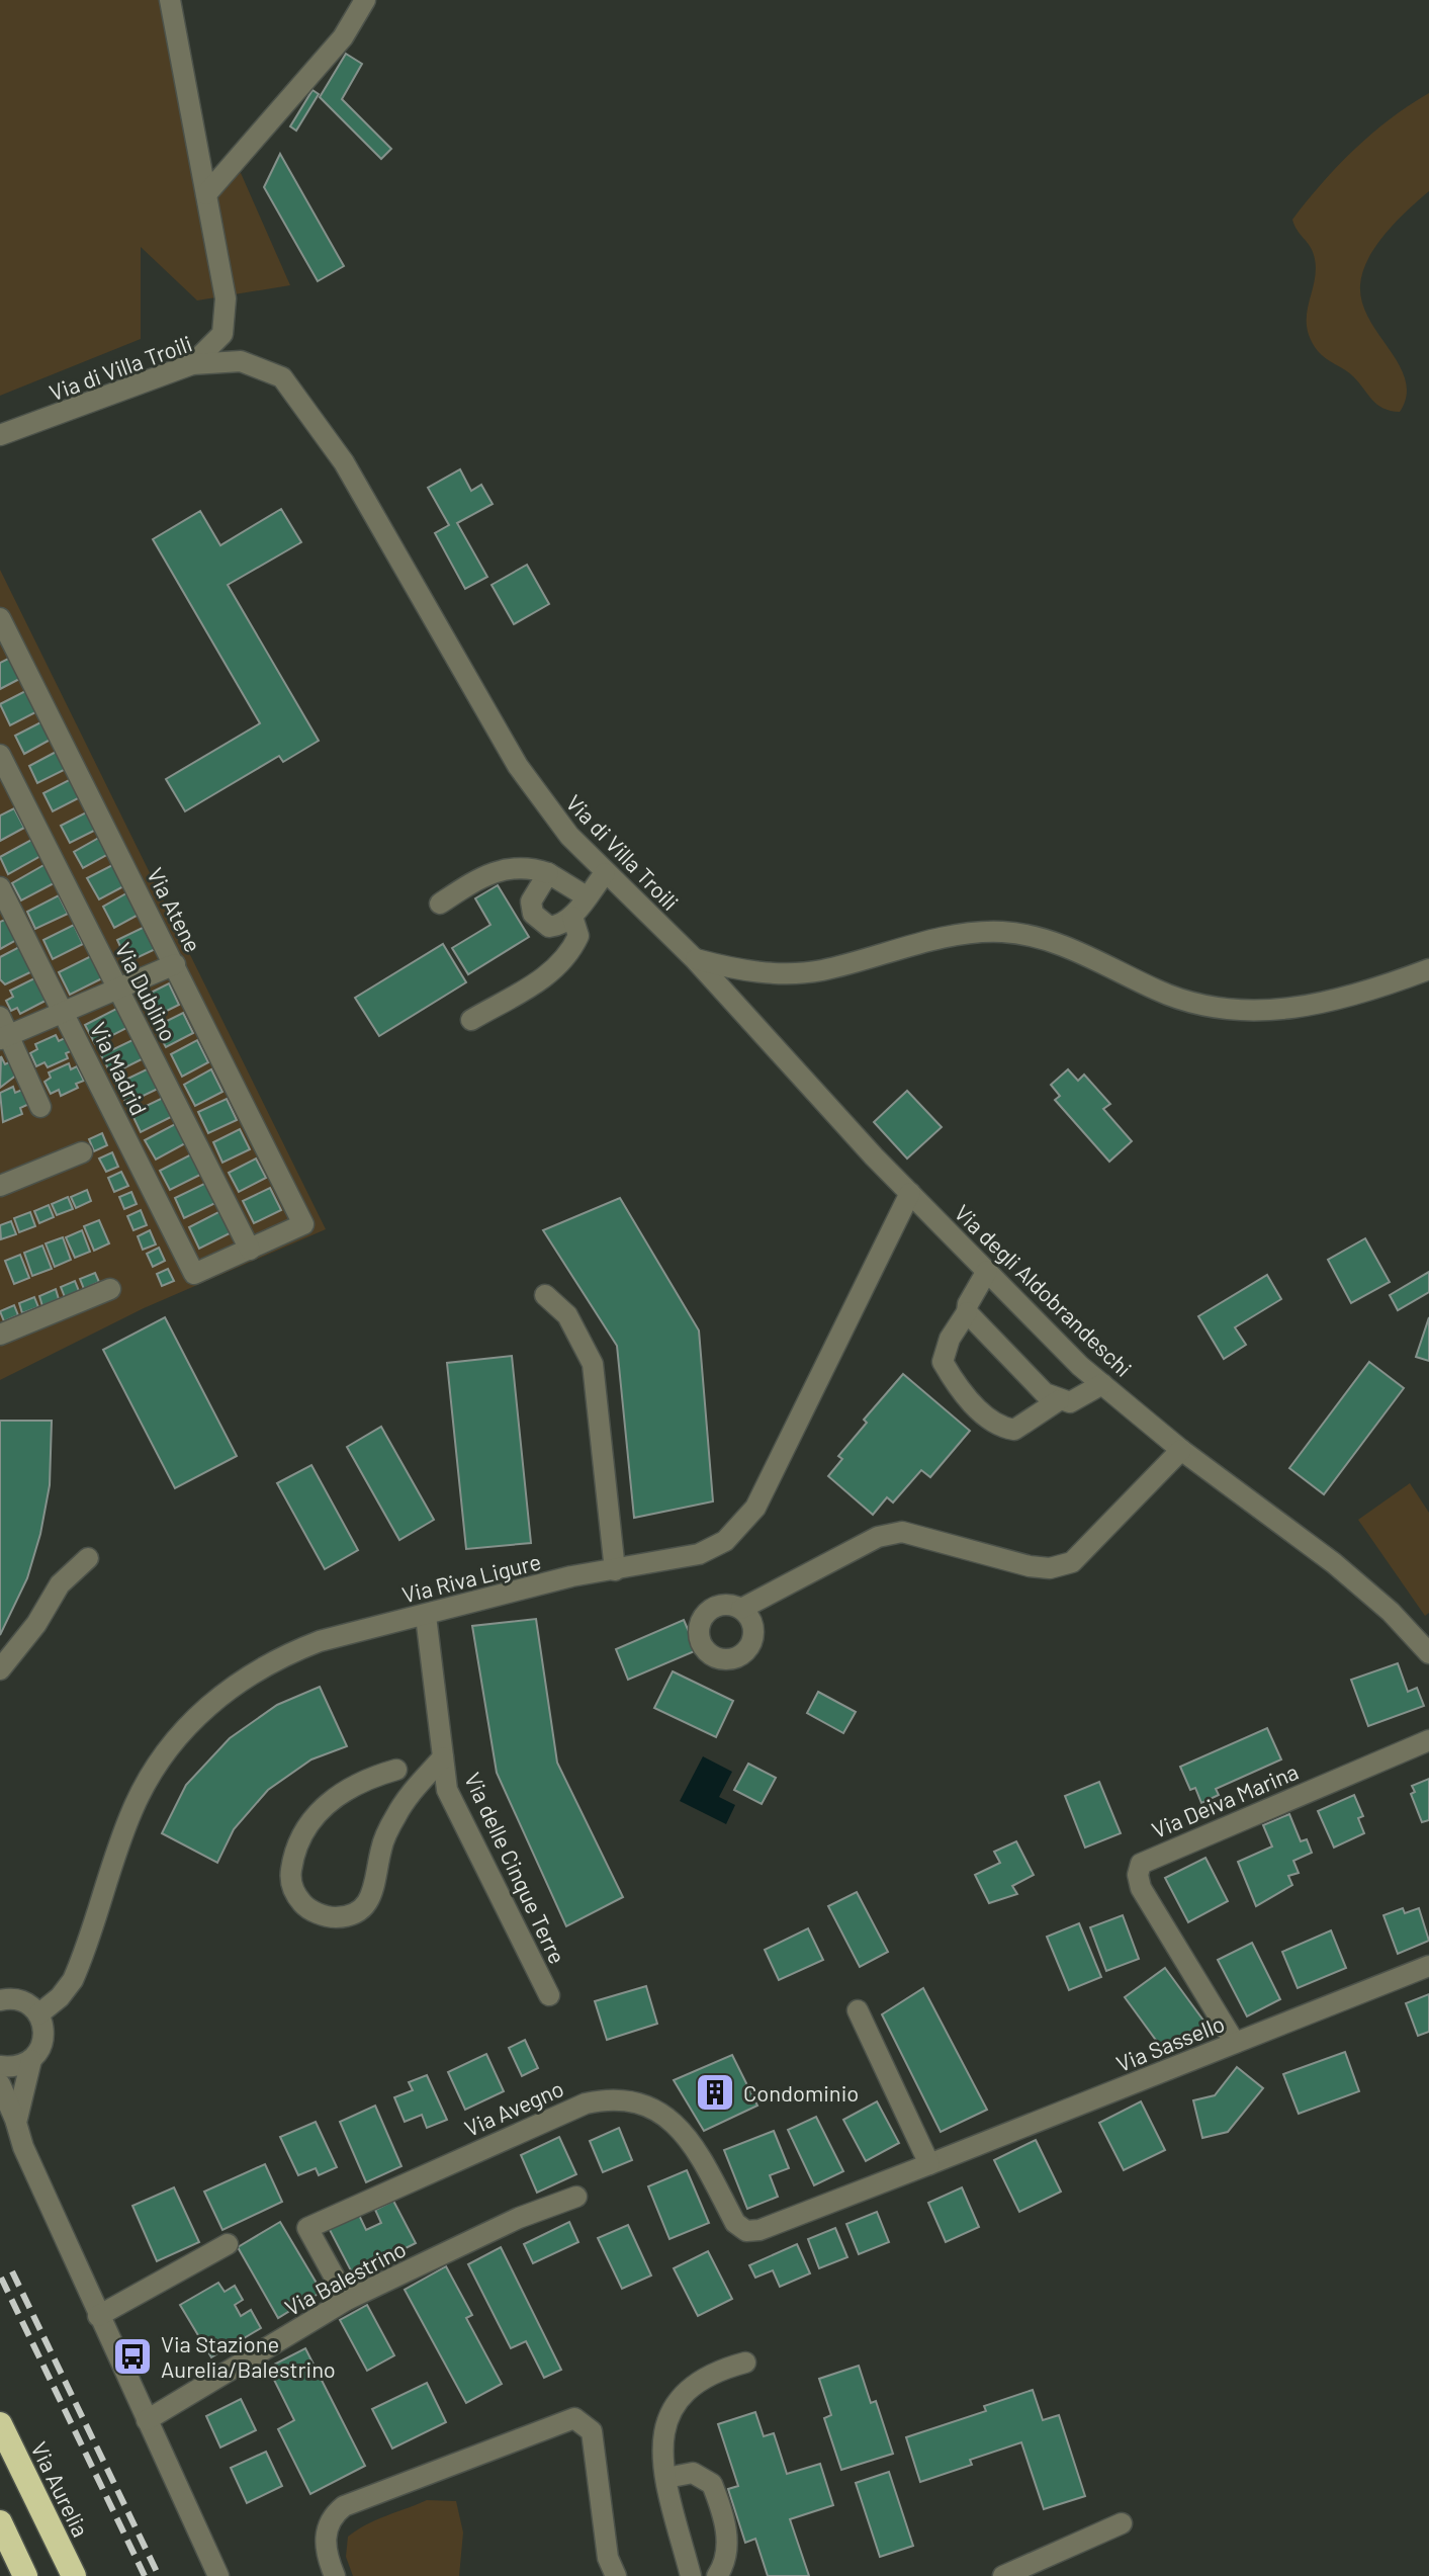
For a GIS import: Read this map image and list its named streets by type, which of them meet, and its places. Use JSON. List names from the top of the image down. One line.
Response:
{"streets":{"highway":["Via Aurelia"],"street":["Via di Villa Troili","Via Atene","Via Dublino","Via Madrid","Via degli Aldobrandeschi","Via Riva Ligure","Via Deiva Marina","Via delle Cinque Terre","Via Sassello","Via Avegno","Via Balestrino"]},"crossings":[["Via di Villa Troili","Via degli Aldobrandeschi"],["Via Atene","Via Dublino"],["Via Atene","Via Madrid"],["Via Dublino","Via Madrid"],["Via degli Aldobrandeschi","Via Riva Ligure"],["Via Riva Ligure","Via delle Cinque Terre"],["Via Deiva Marina","Via Sassello"],["Via Sassello","Via Avegno"],["Via Avegno","Via Balestrino"]],"places":{"building":["Condominio"],"bus stop":["Via Stazione Aurelia/Balestrino"]}}
